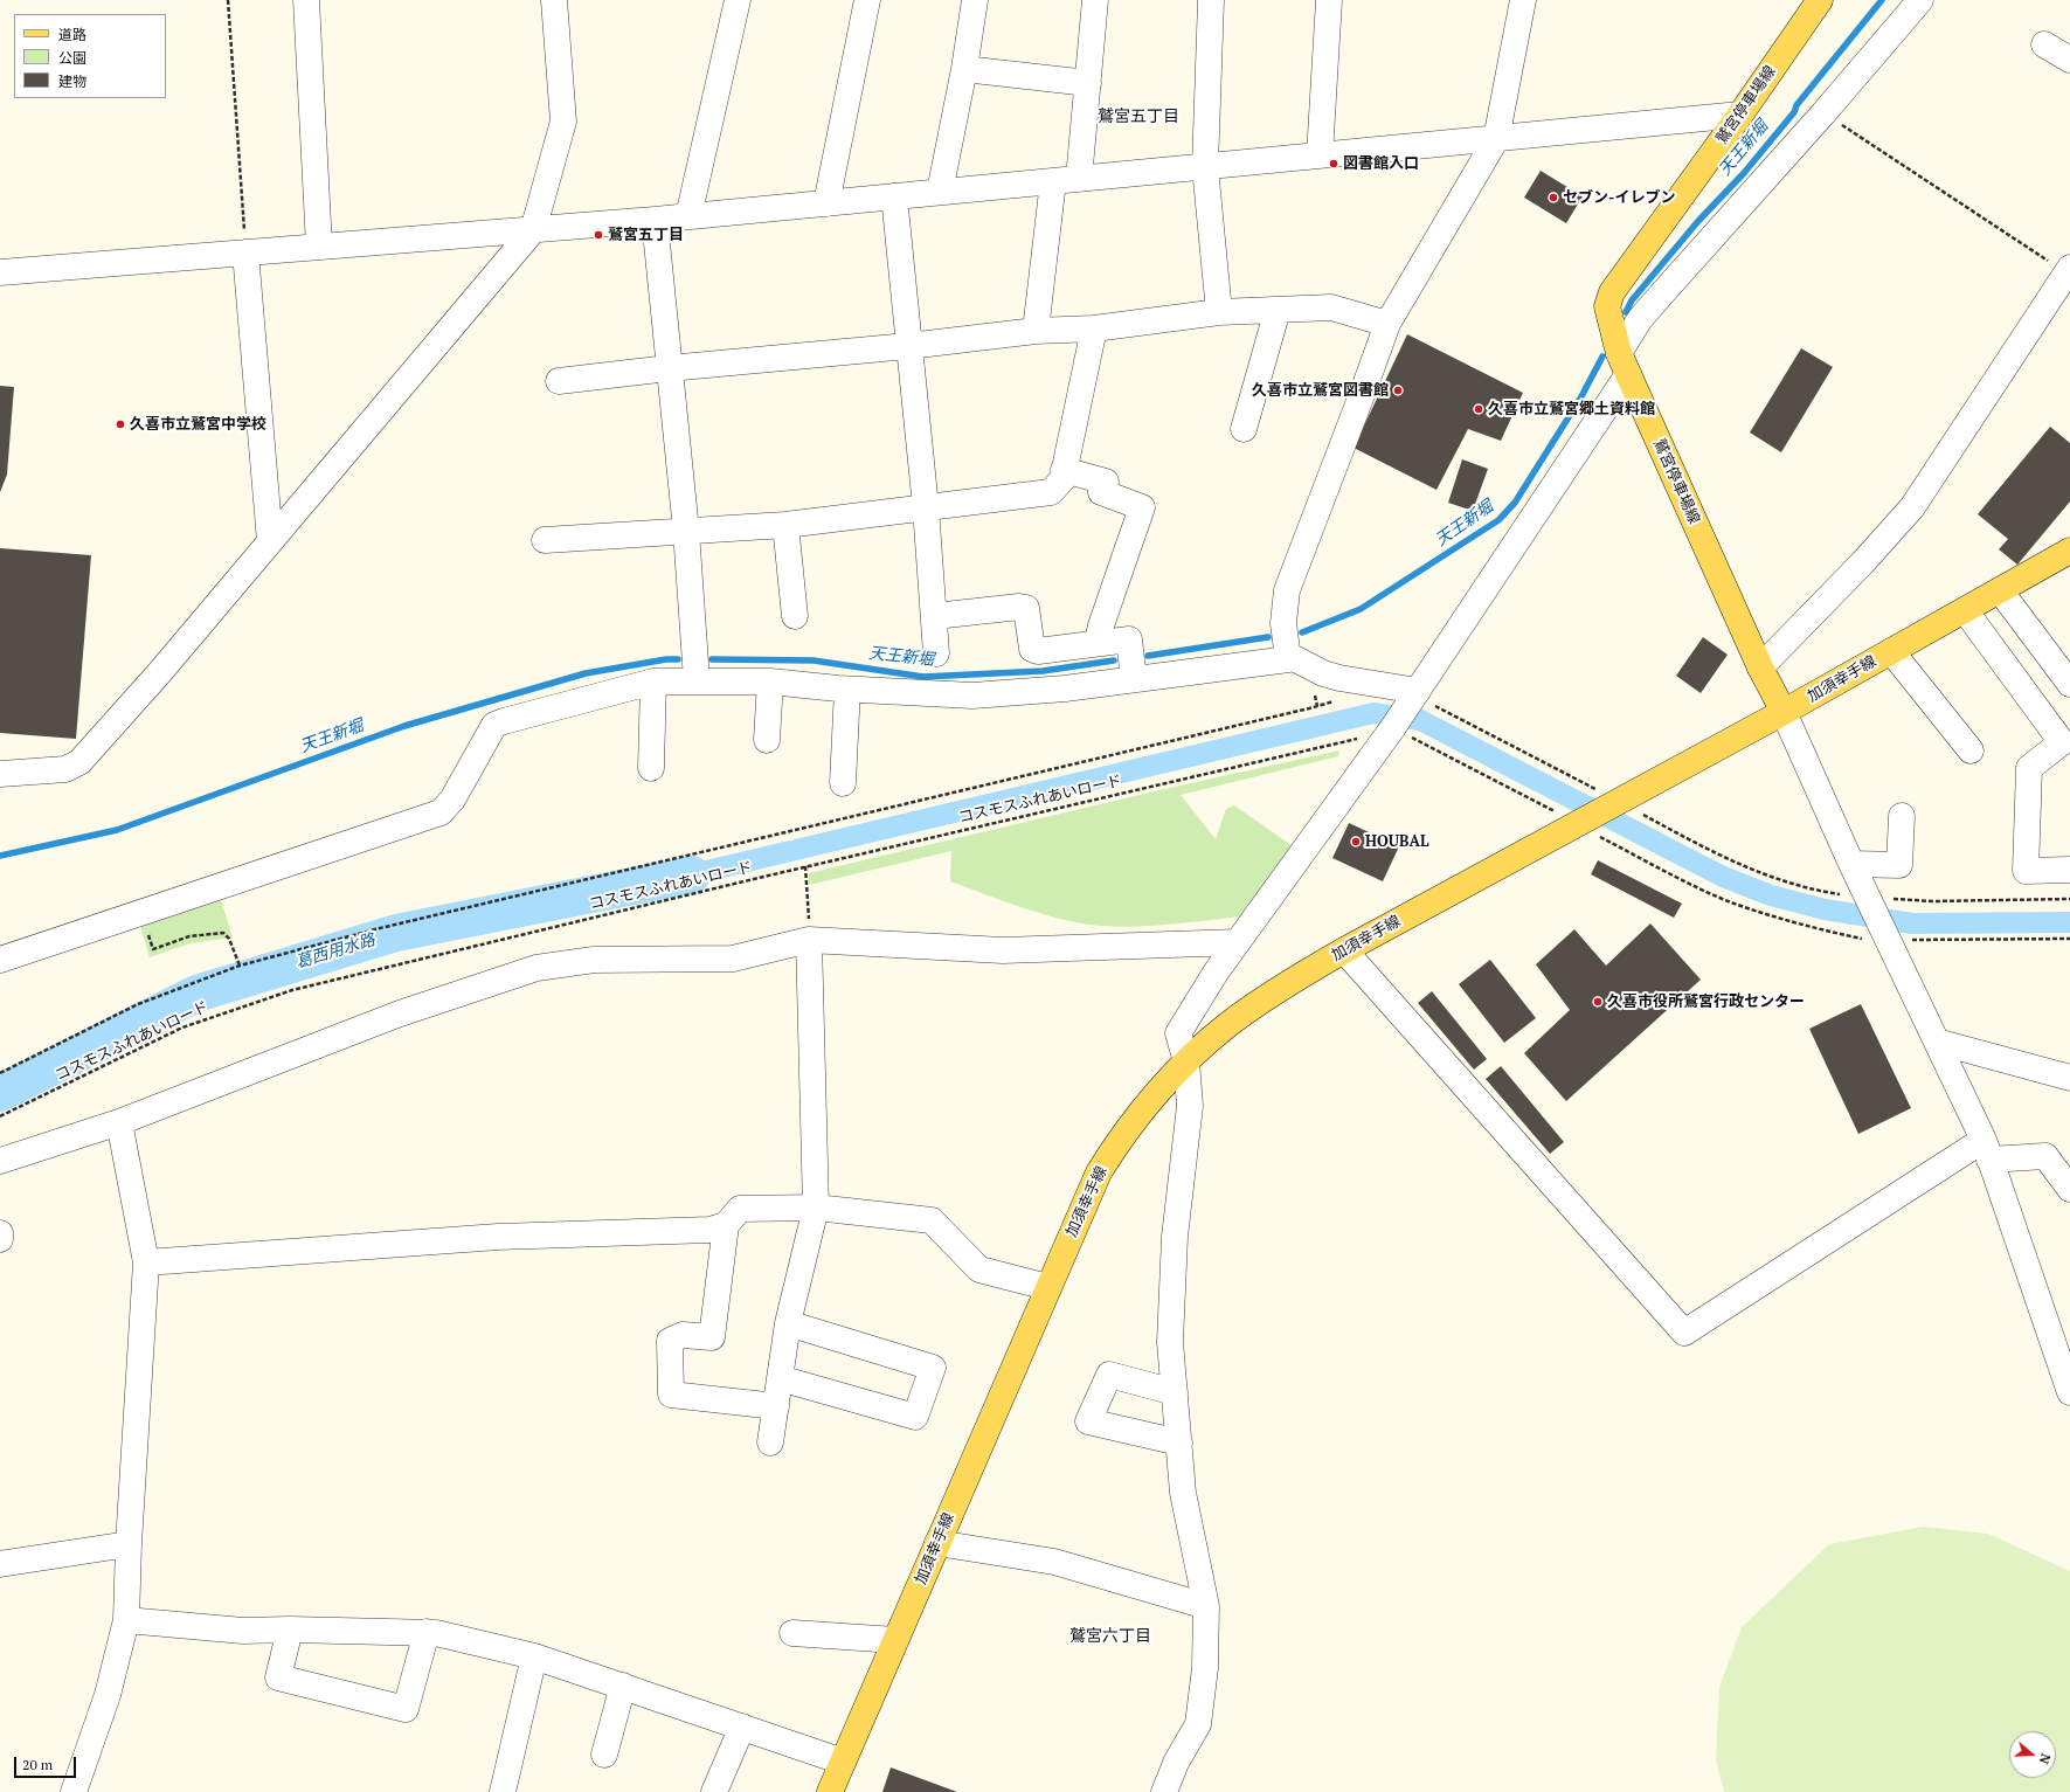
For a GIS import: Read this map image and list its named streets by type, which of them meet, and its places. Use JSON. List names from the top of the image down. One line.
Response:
{"streets":{"main road":["鷲宮停車場線","加須幸手線"],"path":["コスモスふれあいロード"]},"crossings":[["鷲宮停車場線","加須幸手線"]],"districts":["鷲宮五丁目","鷲宮六丁目"],"water":["天王新堀","葛西用水路"],"places":["図書館入口","セブン-イレブン","鷲宮五丁目","久喜市立鷲宮図書館","久喜市立鷲宮郷土資料館","久喜市立鷲宮中学校","HOUBAL","久喜市役所鷲宮行政センター"],"legend":["道路","公園","建物"],"scale_bar":"20 m","north":"right"}
